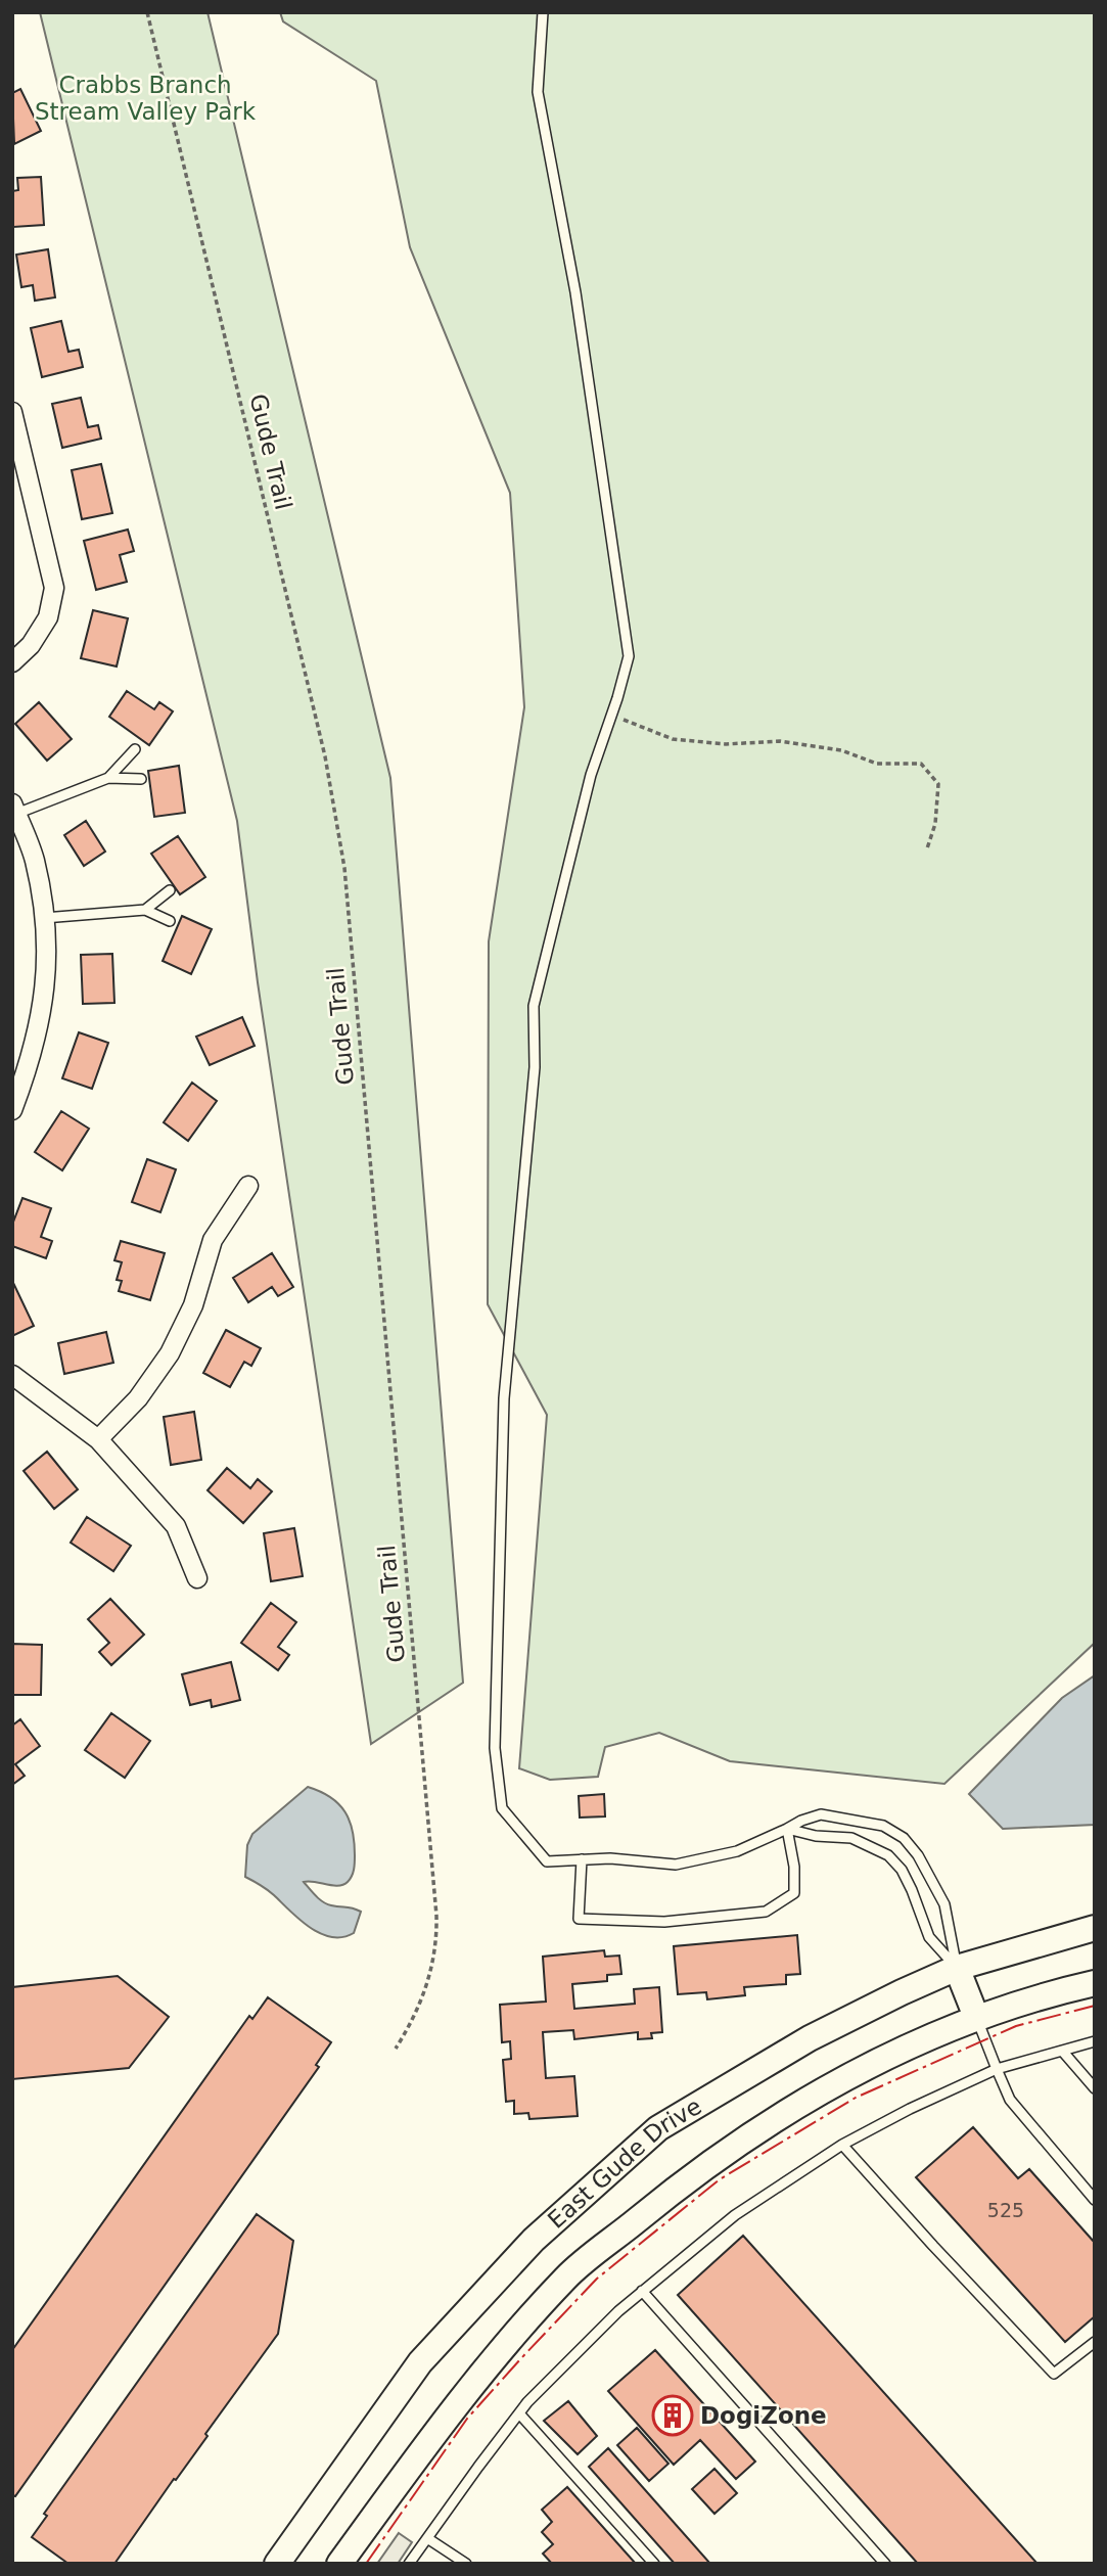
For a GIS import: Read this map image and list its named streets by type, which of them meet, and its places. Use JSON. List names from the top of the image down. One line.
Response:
{"streets":{"main road":["East Gude Drive"],"path":["Gude Trail"]},"parks":["Crabbs Branch Stream Valley Park"],"places":{"building":["DogiZone"]},"house_numbers":["525"]}
